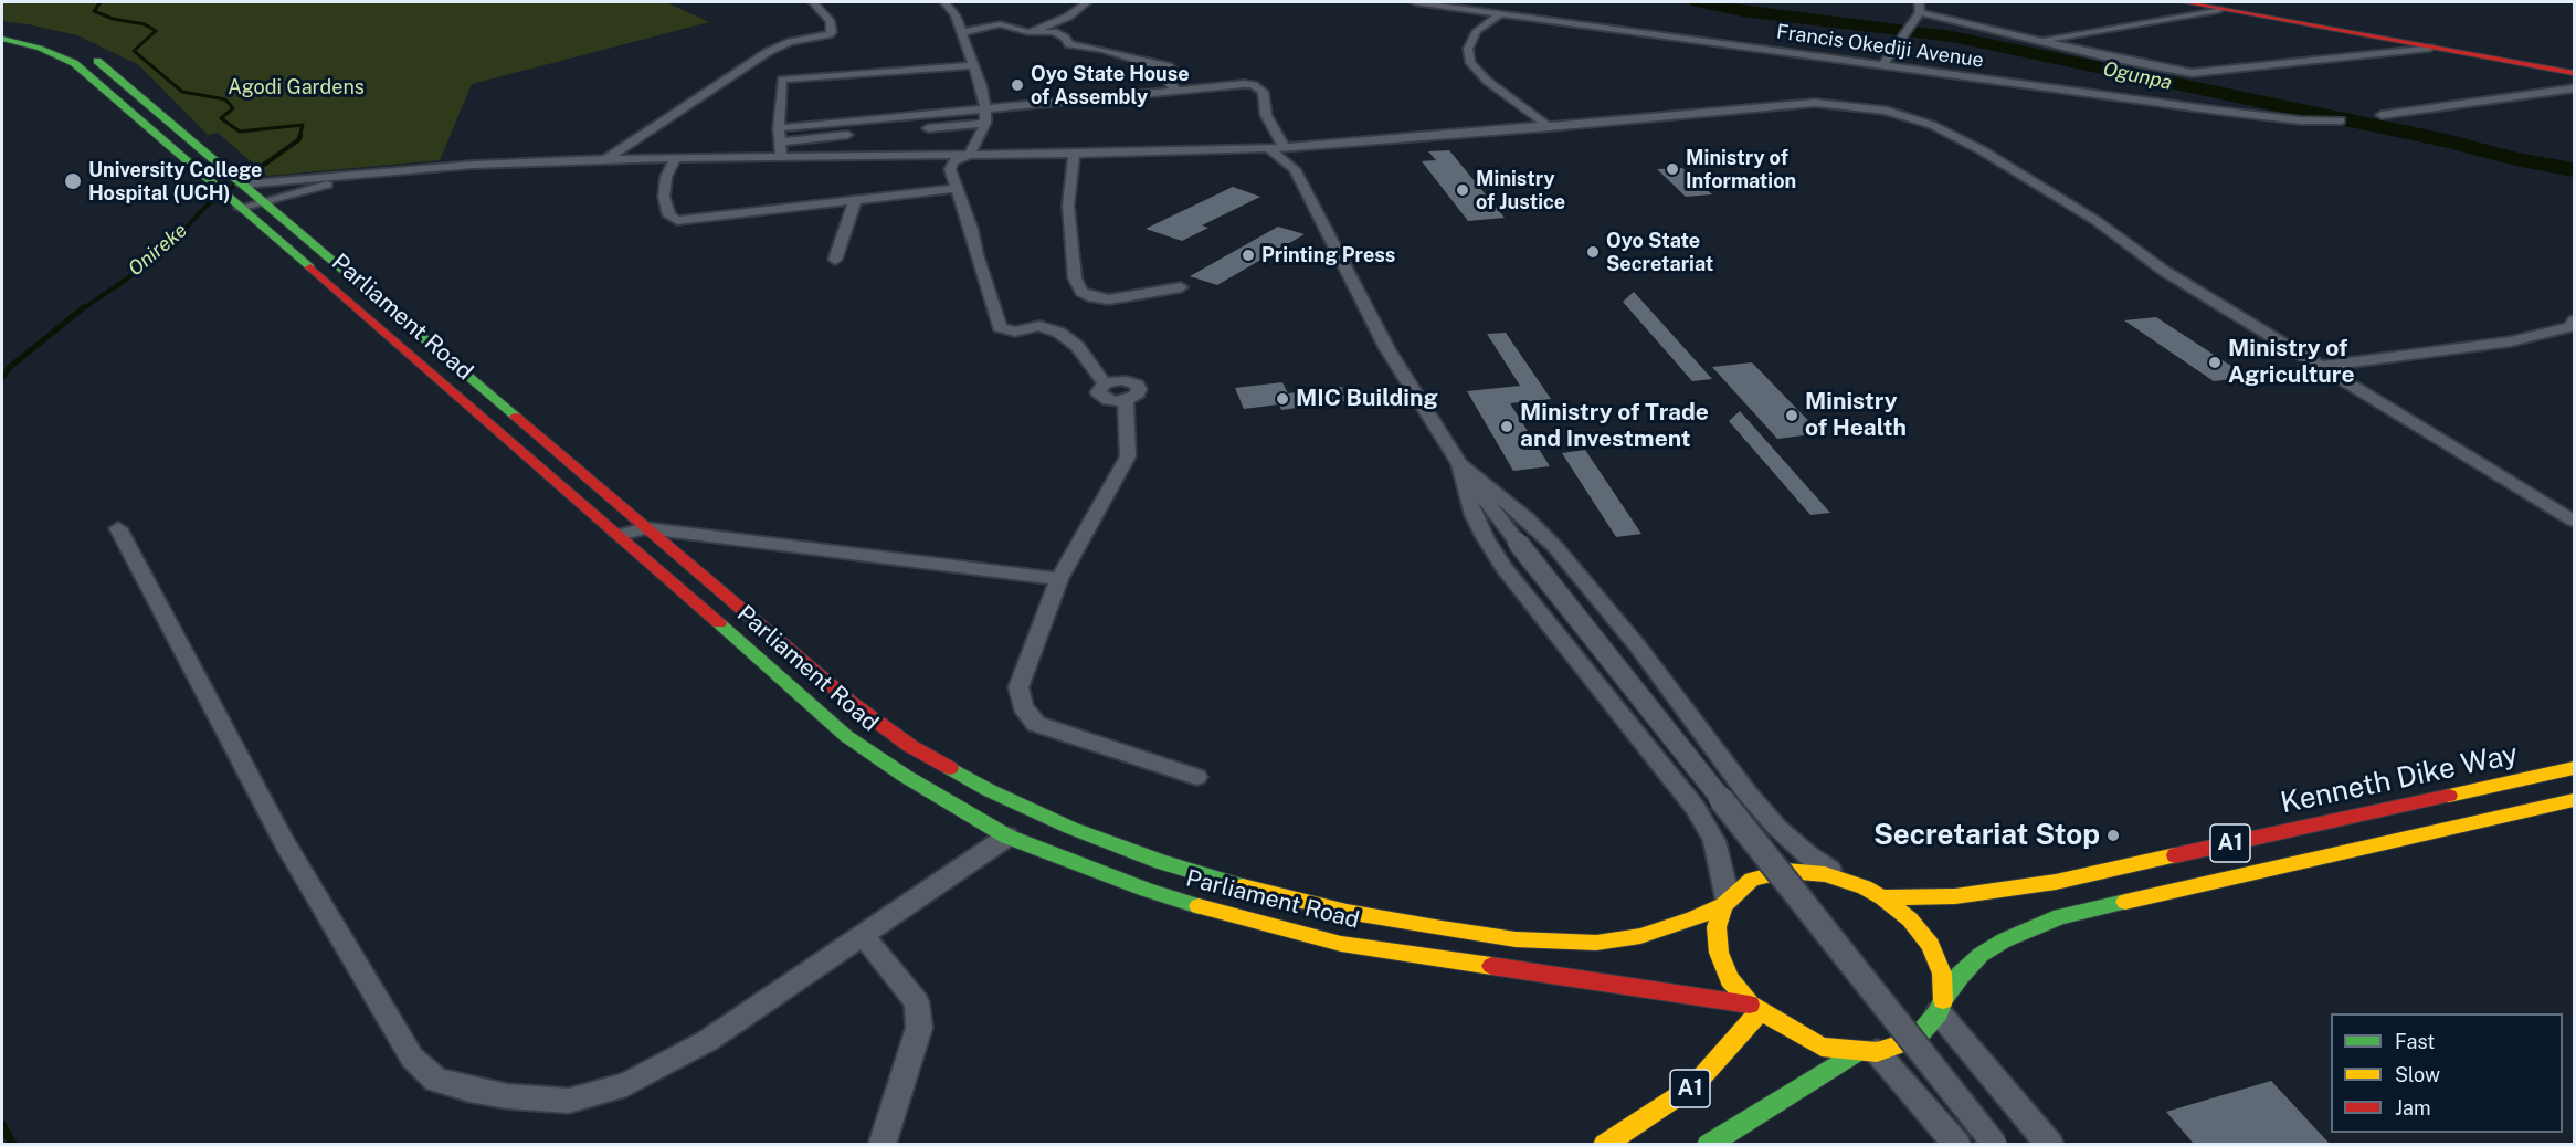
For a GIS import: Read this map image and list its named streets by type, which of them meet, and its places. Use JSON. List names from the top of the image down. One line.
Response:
{"streets":{"main road":["Parliament Road","Kenneth Dike Way","A1"],"street":["Francis Okediji Avenue"]},"crossings":[["Parliament Road","Kenneth Dike Way"],["Parliament Road","A1"],["Kenneth Dike Way","A1"]],"water":["Ogunpa","Onireke"],"parks":["Agodi Gardens"],"places":["Oyo State House of Assembly","Ministry of Information","University College Hospital (UCH)","Ministry of Justice","Oyo State Secretariat","Printing Press","Ministry of Agriculture","MIC Building","Ministry of Health","Ministry of Trade and Investment","Secretariat Stop"],"legend":["Fast","Slow","Jam"]}
